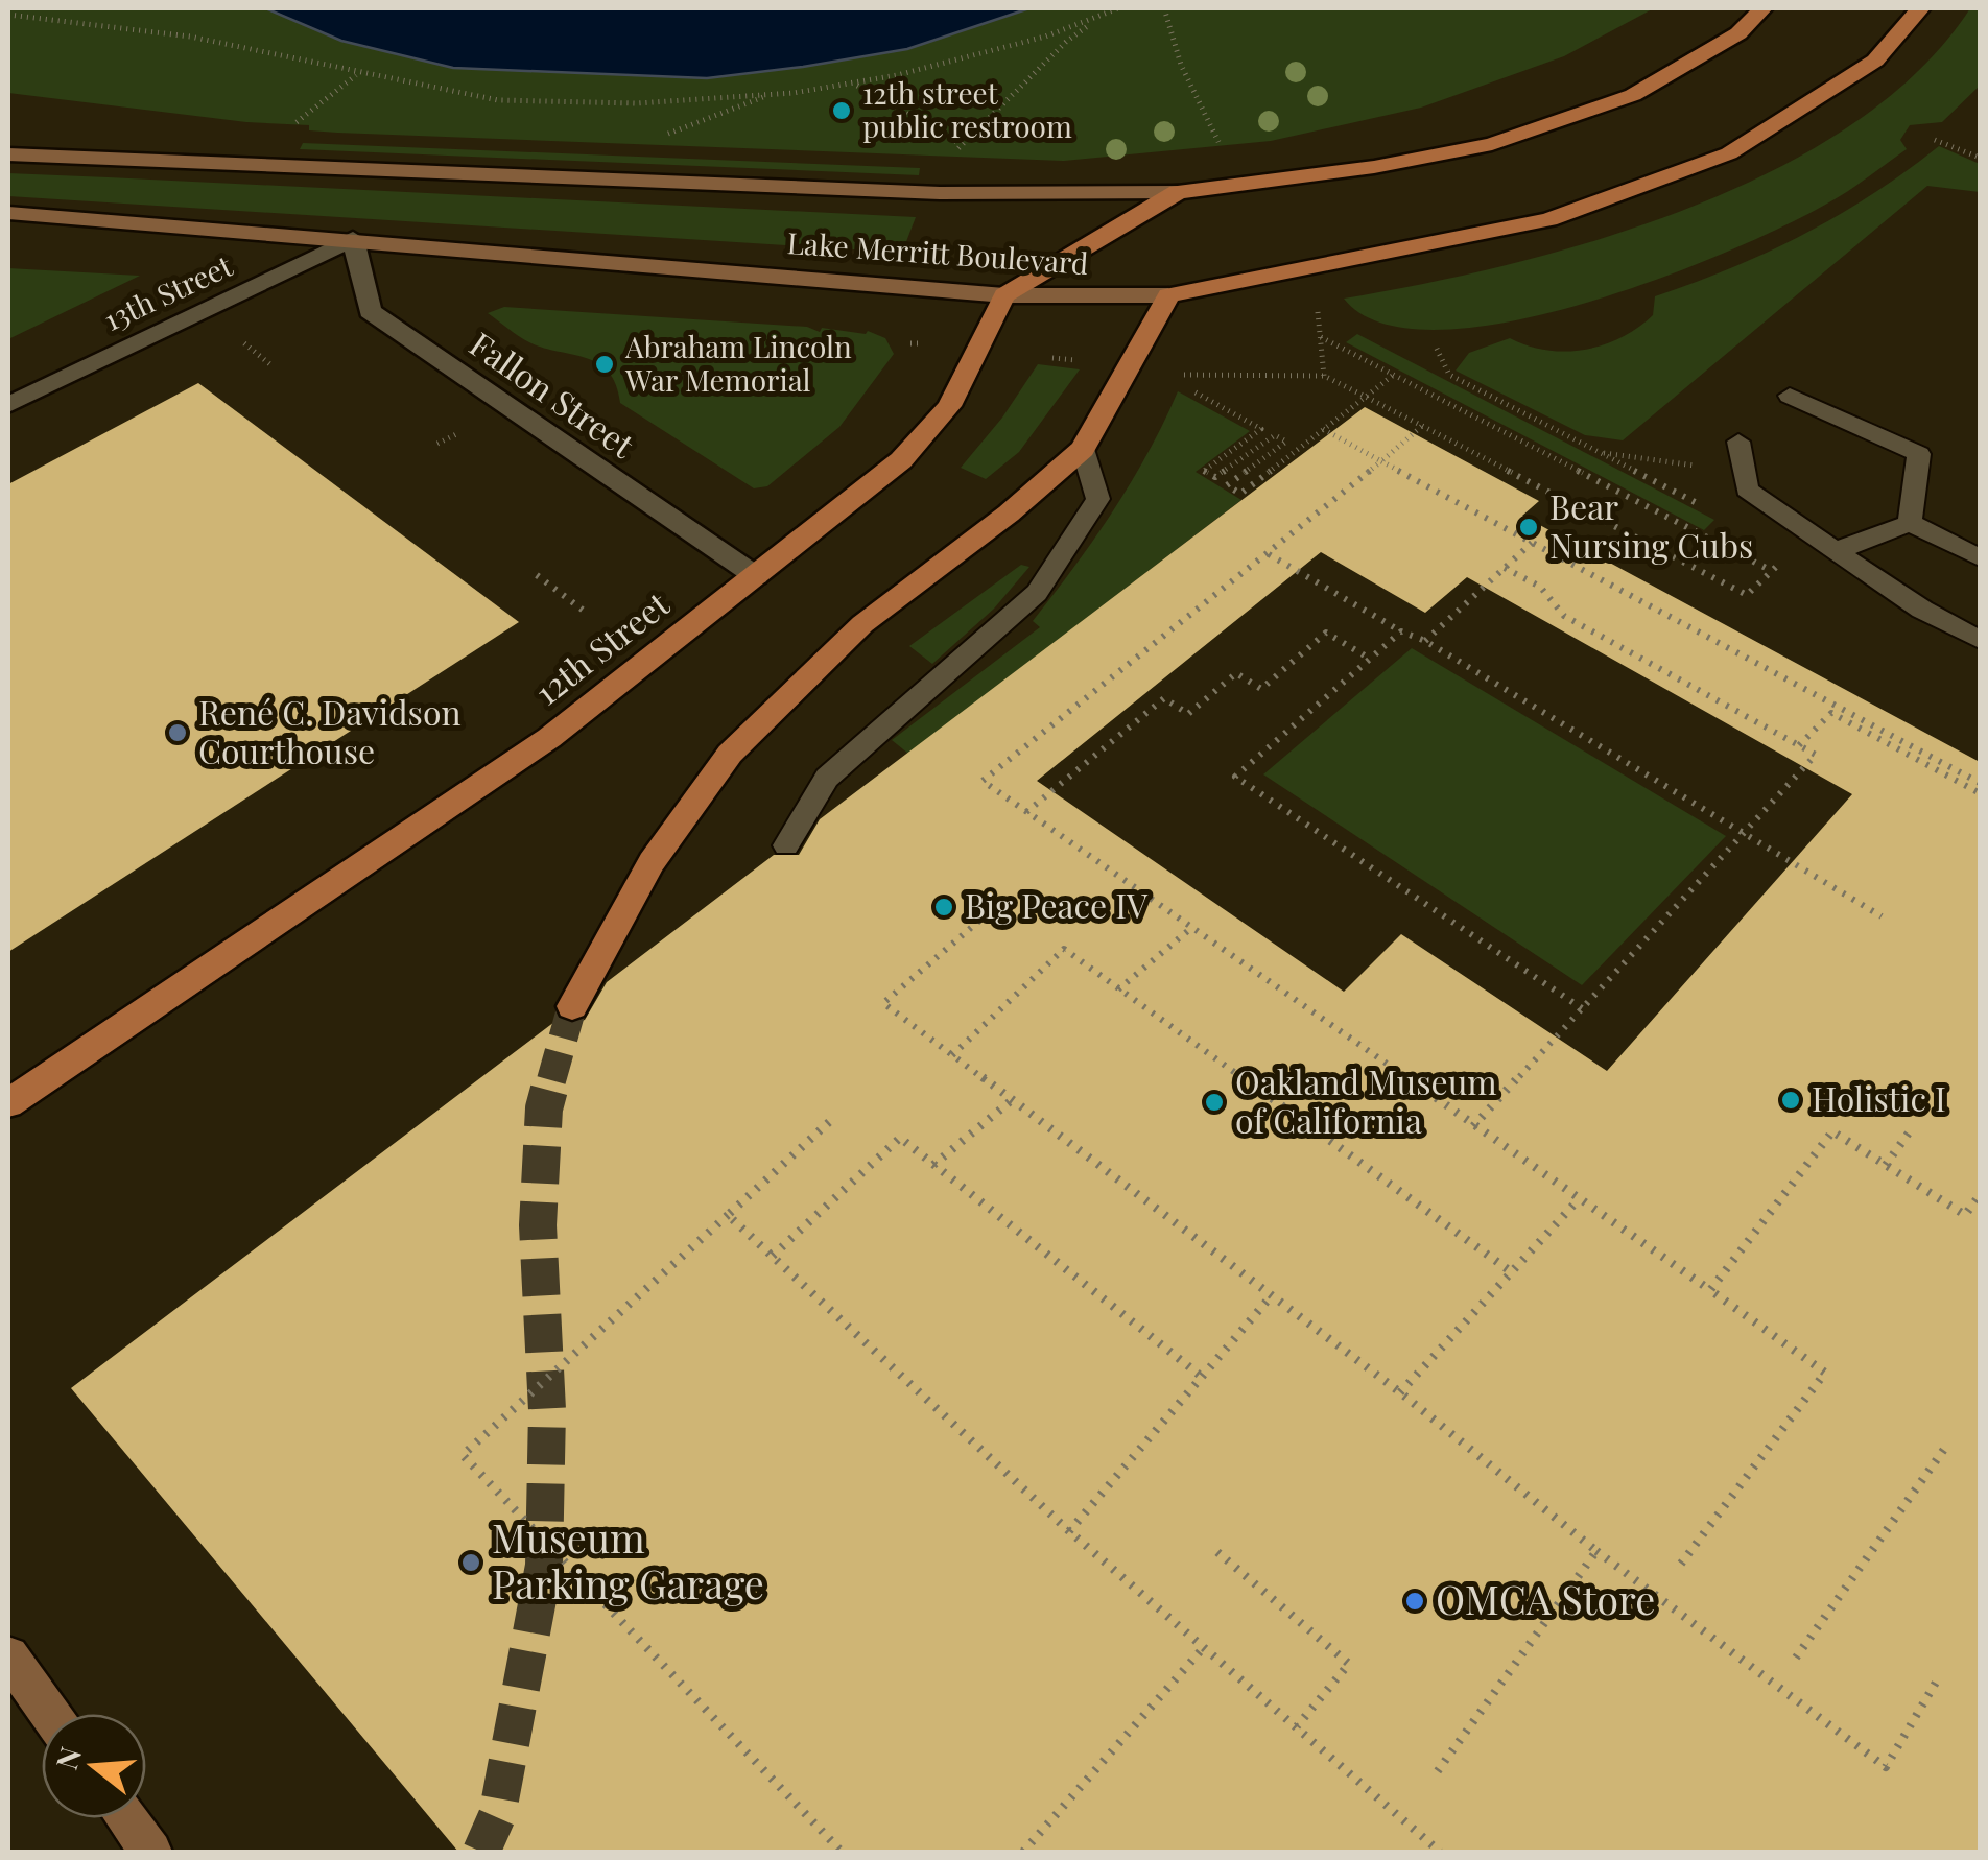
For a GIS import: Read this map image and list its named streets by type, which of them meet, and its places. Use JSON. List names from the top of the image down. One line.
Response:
{"streets":{"main road":["Lake Merritt Boulevard","12th Street"],"street":["13th Street","Fallon Street"]},"crossings":[["Lake Merritt Boulevard","13th Street"],["Lake Merritt Boulevard","Fallon Street"],["Lake Merritt Boulevard","12th Street"],["13th Street","Fallon Street"],["Fallon Street","12th Street"]],"places":["12th street public restroom","Abraham Lincoln War Memorial","Bear Nursing Cubs","René C. Davidson Courthouse","Big Peace IV","Holistic I","Oakland Museum of California","Museum Parking Garage","OMCA Store"],"north":"left"}
